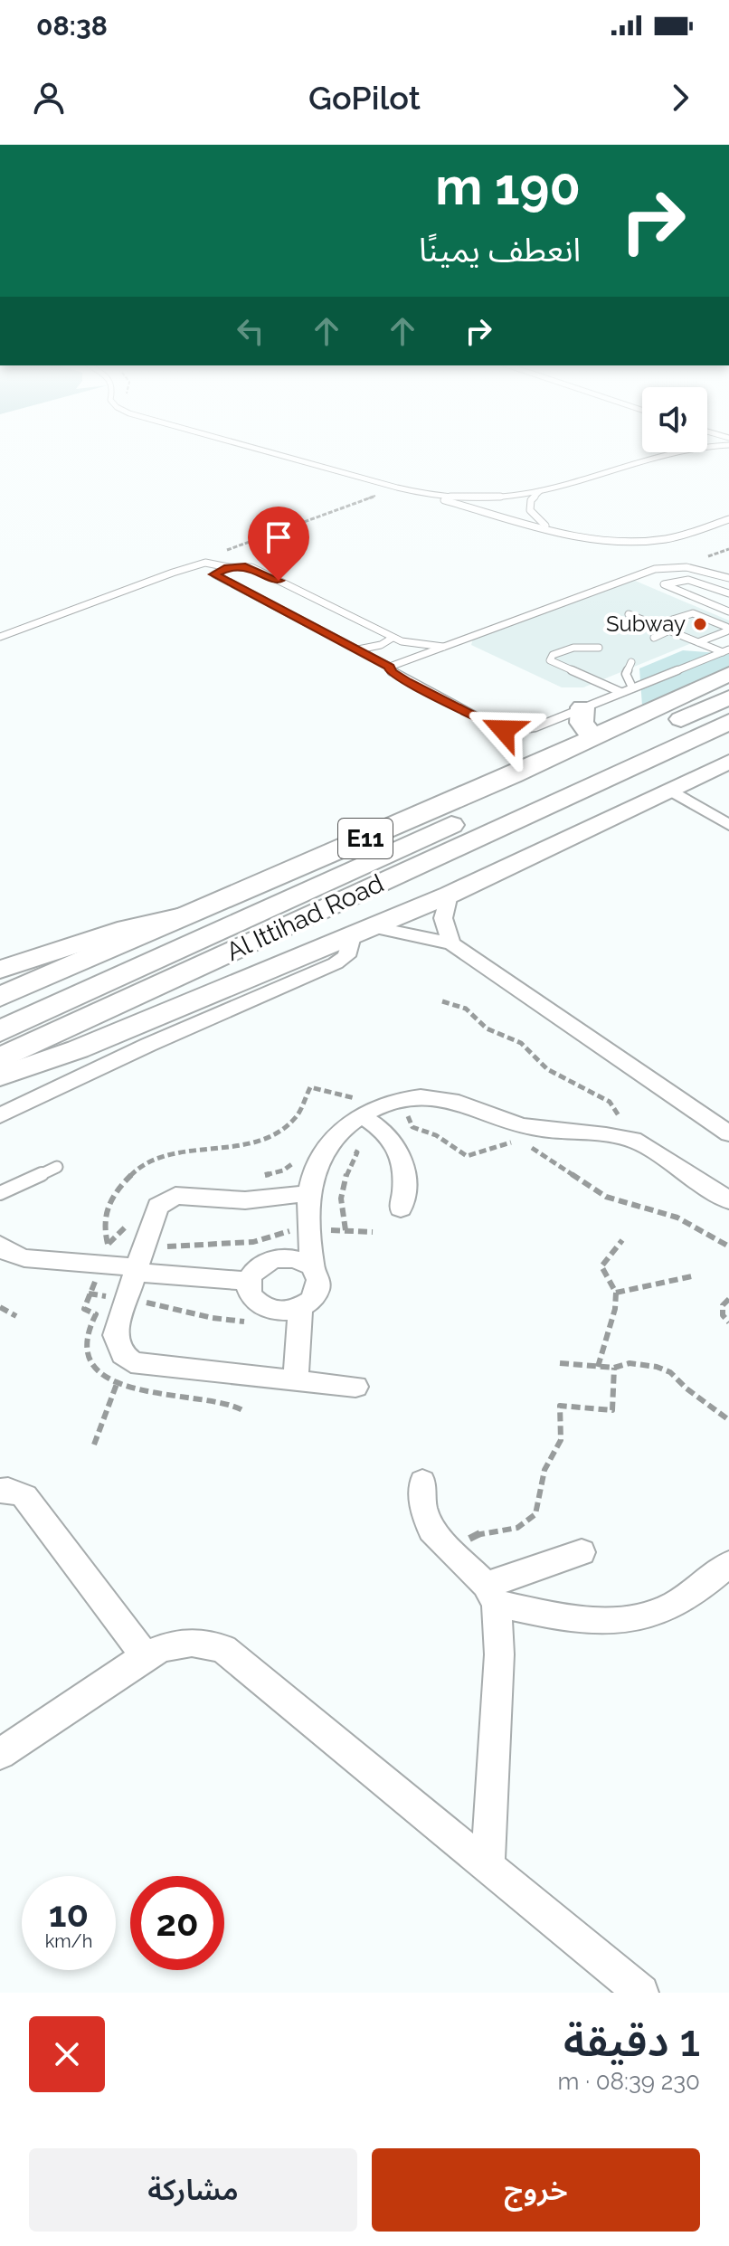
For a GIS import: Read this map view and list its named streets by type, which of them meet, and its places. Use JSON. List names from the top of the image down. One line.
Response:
{"streets":{"highway":["E11","Al Ittihad Road"]},"places":["Subway"],"page":{"status":"08:38","header":"GoPilot","turn":["190 m","انعطف يمينًا"],"speed":"10 km/h","limit":"20","heading":["1 دقيقة","230 m · 08:39"],"buttons":["خروج","مشاركة"]}}
